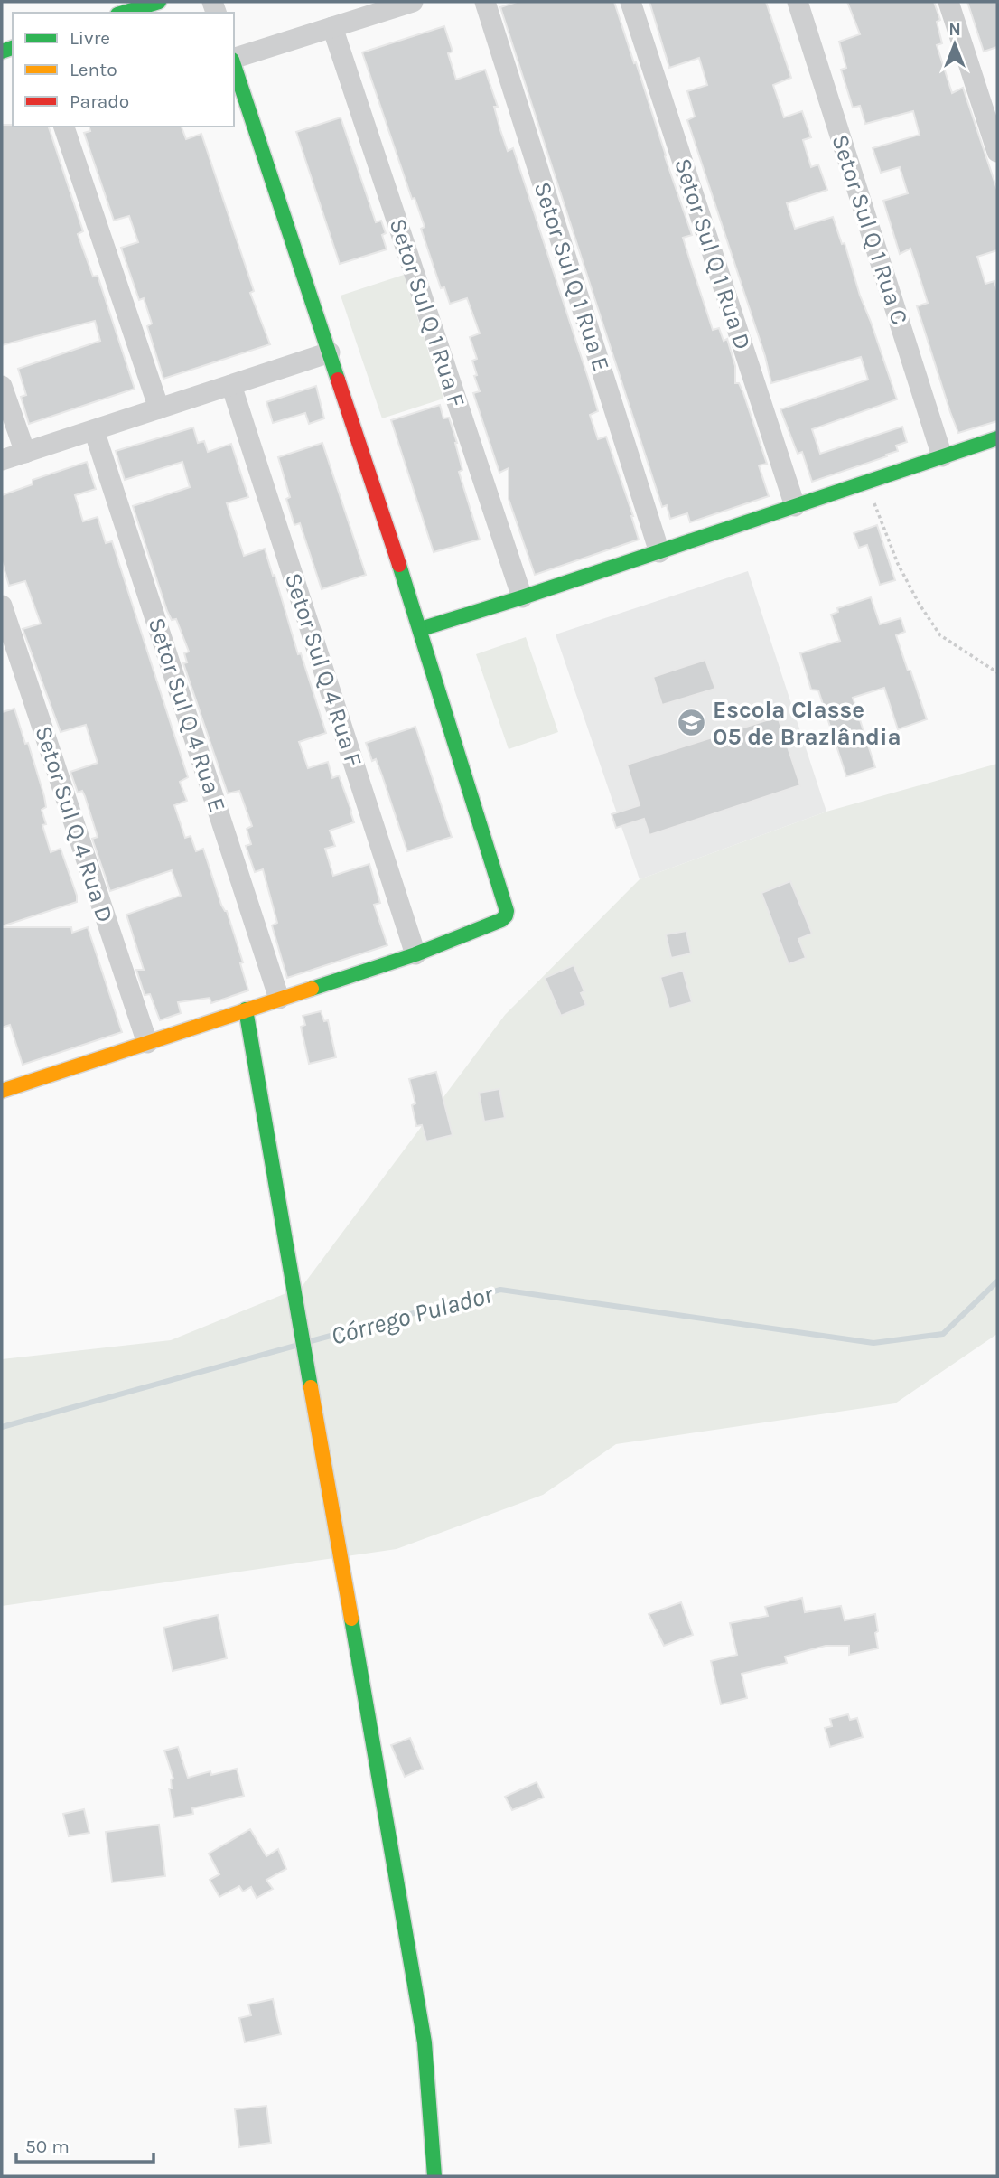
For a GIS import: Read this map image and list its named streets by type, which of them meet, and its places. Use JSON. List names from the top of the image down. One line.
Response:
{"streets":{"street":["Setor Sul Q 1 Rua C","Setor Sul Q 1 Rua D","Setor Sul Q 1 Rua E","Setor Sul Q 1 Rua F","Setor Sul Q 4 Rua F","Setor Sul Q 4 Rua E","Setor Sul Q 4 Rua D"]},"water":["Córrego Pulador"],"places":{"school or university":["Escola Classe 05 de Brazlândia"]},"legend":["Livre","Lento","Parado"],"scale_bar":"50 m","north":"top"}
